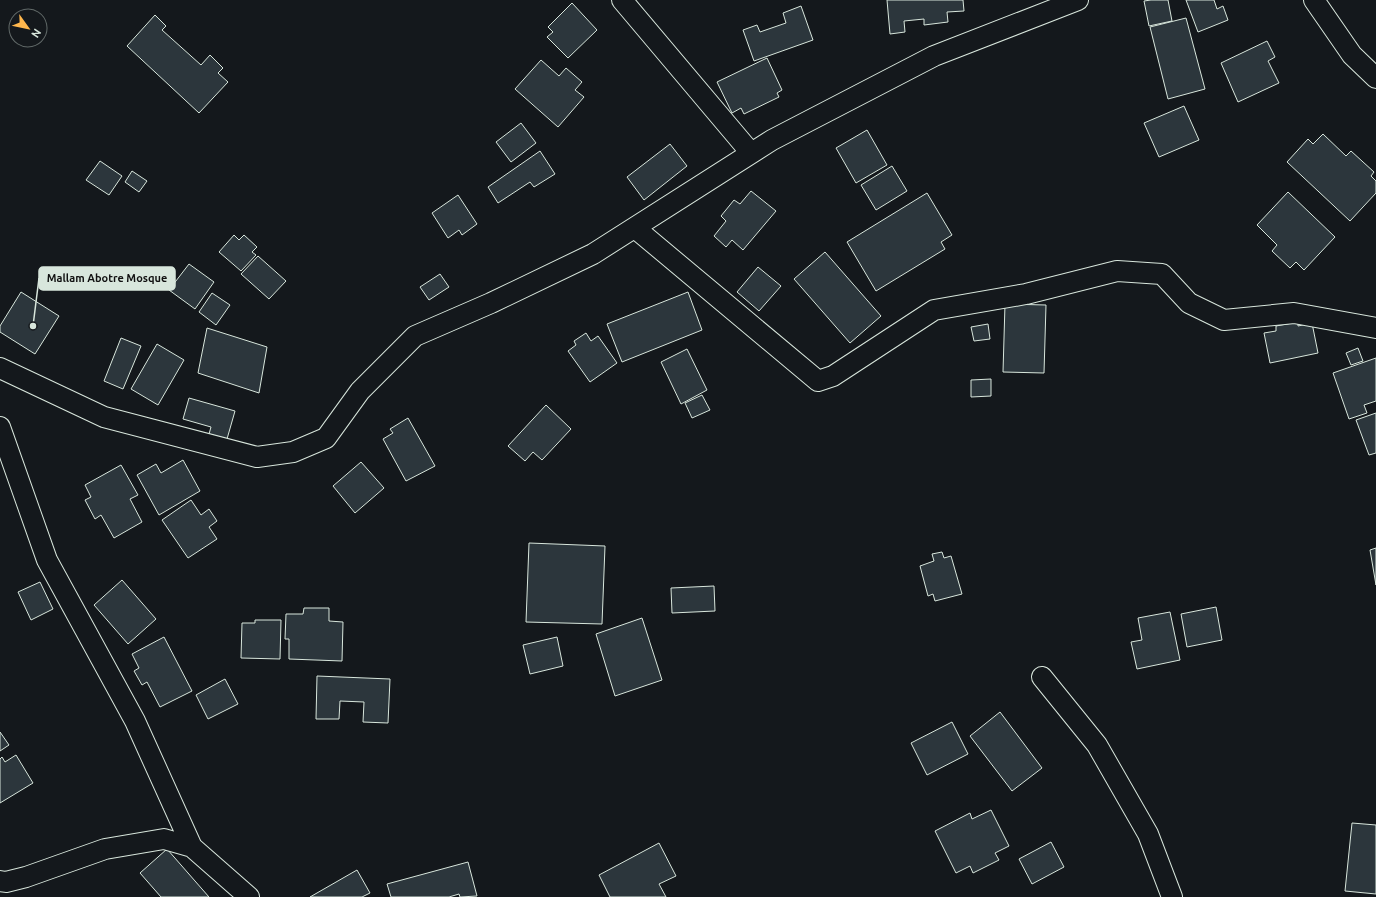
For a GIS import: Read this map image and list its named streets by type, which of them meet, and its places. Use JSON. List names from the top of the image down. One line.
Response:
{"places":["Mallam Abotre Mosque"],"north":"bottom right"}
